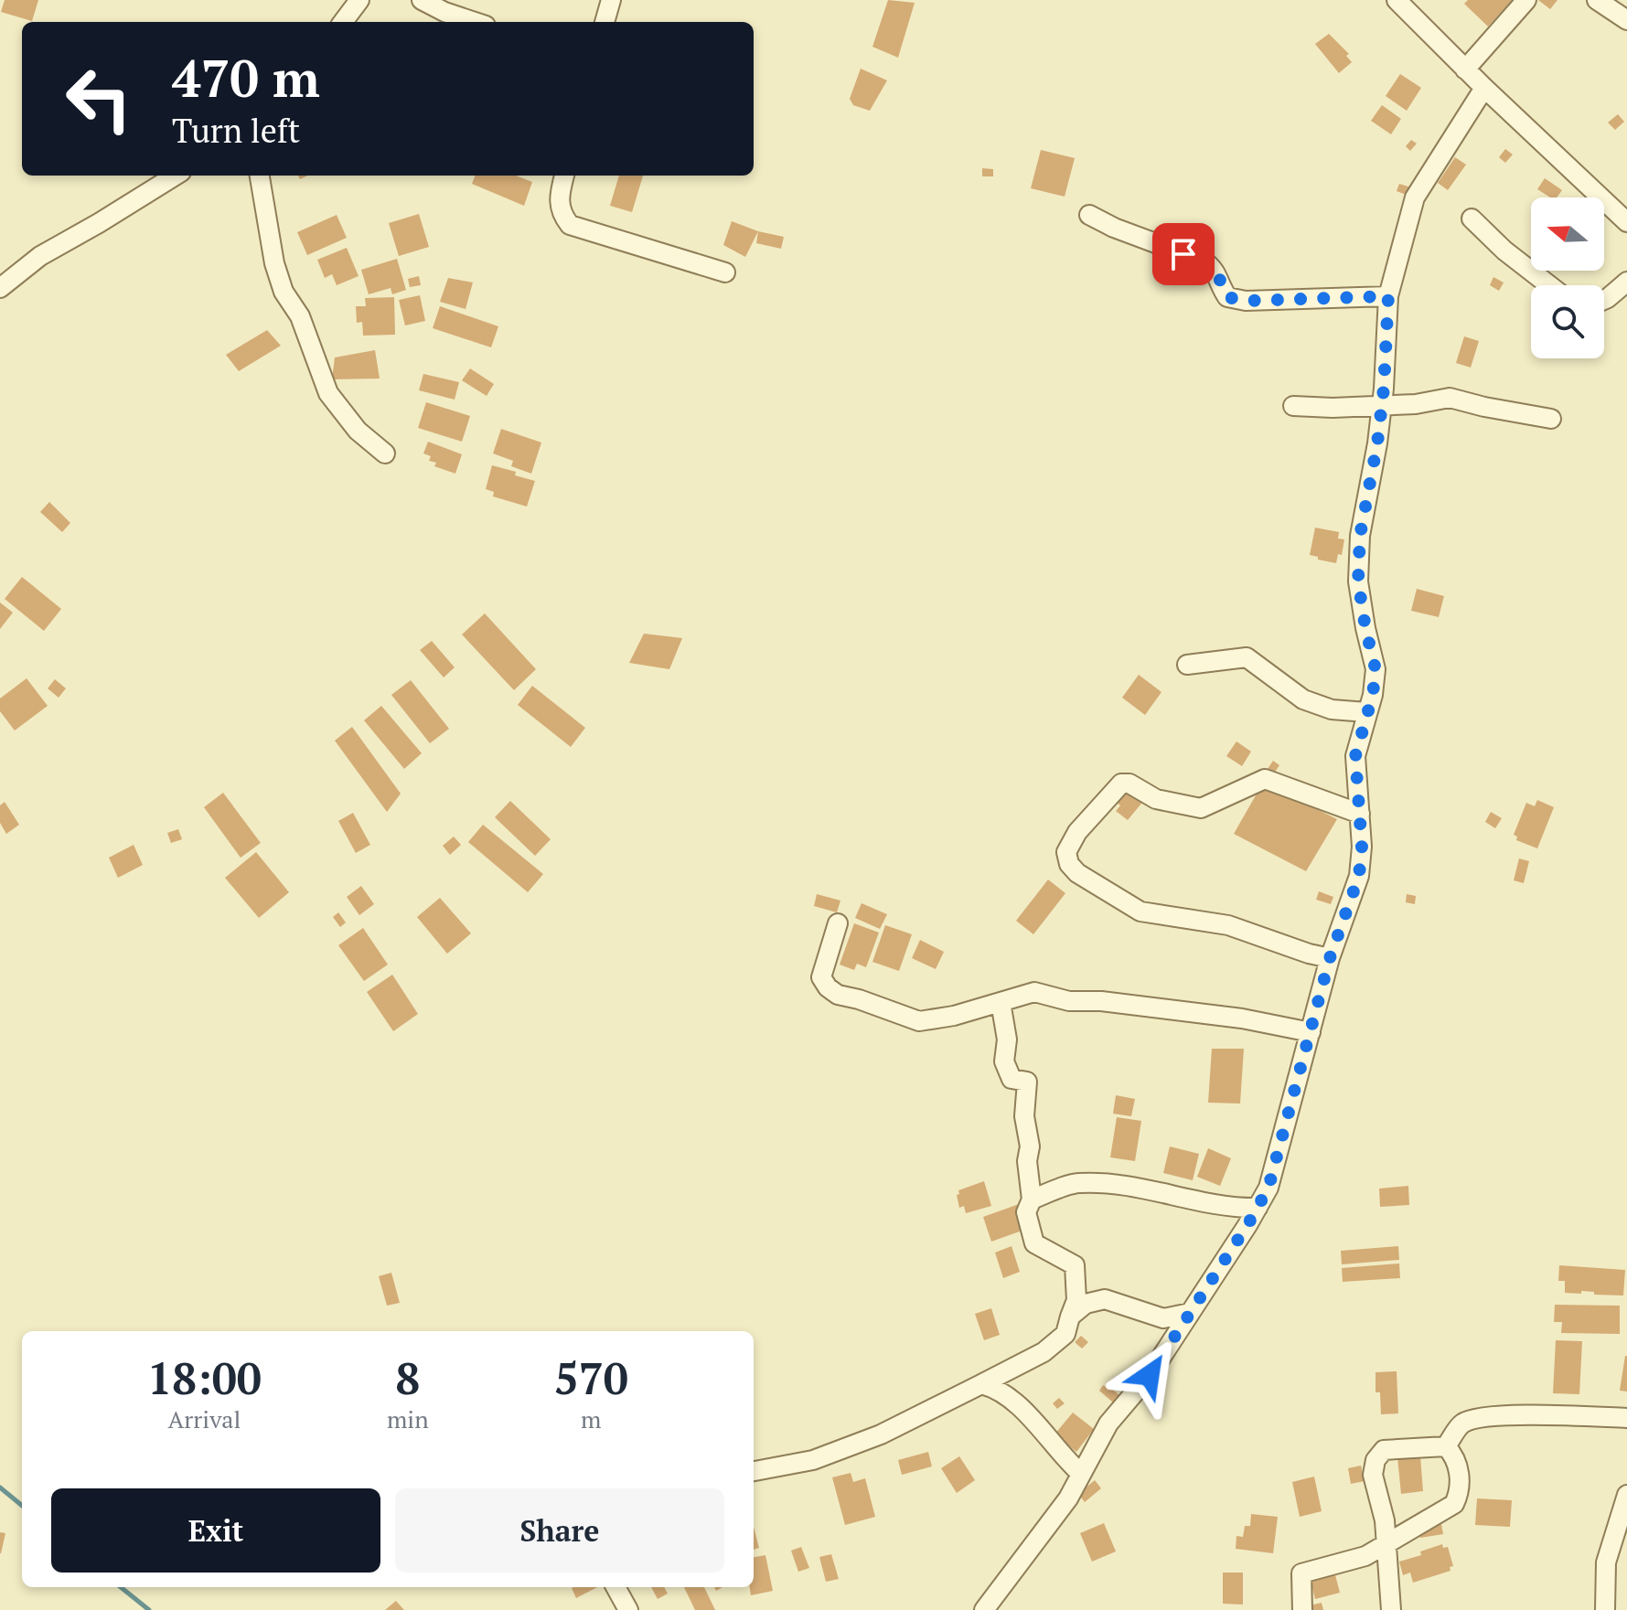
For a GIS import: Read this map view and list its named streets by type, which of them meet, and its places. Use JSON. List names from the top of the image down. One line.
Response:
{"north":"left","page":{"turn":["470 m","Turn left"],"eta":["18:00","Arrival","8","min","570","m"],"buttons":["Exit","Share"]}}
